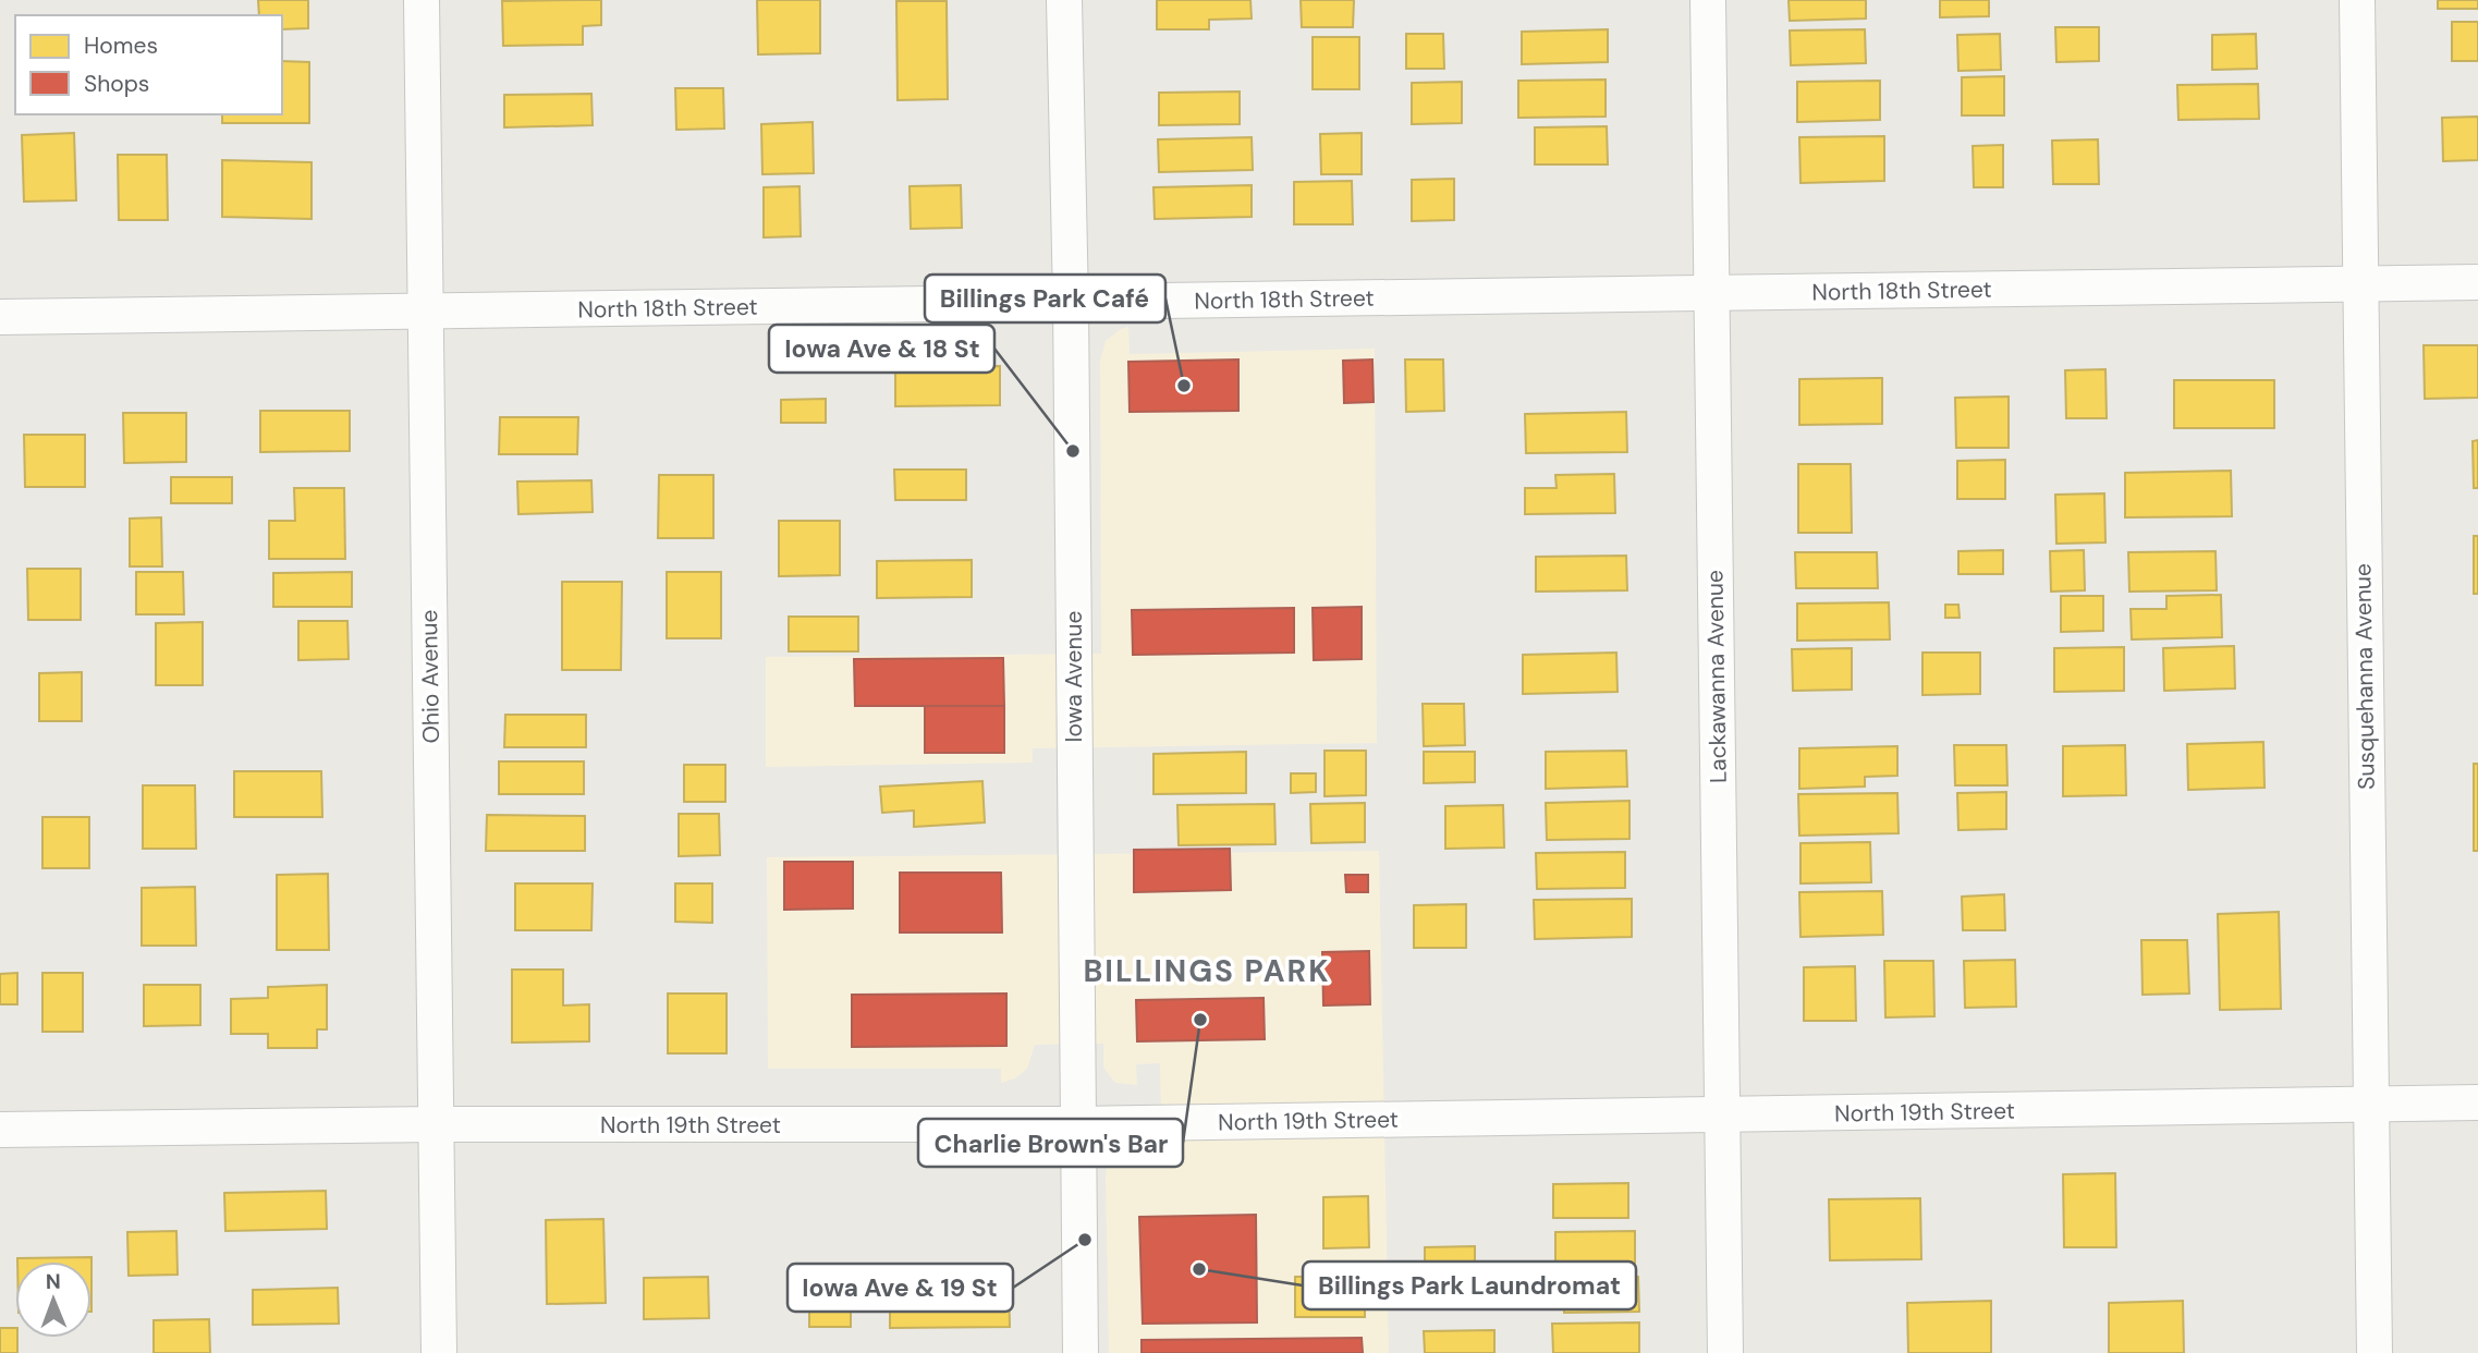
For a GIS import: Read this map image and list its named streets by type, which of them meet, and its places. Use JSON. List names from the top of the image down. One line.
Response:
{"streets":{"street":["North 18th Street","Ohio Avenue","Iowa Avenue","Lackawanna Avenue","Susquehanna Avenue","North 19th Street"]},"crossings":[["North 18th Street","Ohio Avenue"],["North 18th Street","Iowa Avenue"],["North 18th Street","Lackawanna Avenue"],["North 18th Street","Susquehanna Avenue"],["Ohio Avenue","North 19th Street"],["Iowa Avenue","North 19th Street"],["Lackawanna Avenue","North 19th Street"],["Susquehanna Avenue","North 19th Street"]],"districts":["BILLINGS PARK"],"places":["Billings Park Café","Iowa Ave & 18 St","Charlie Brown's Bar","Iowa Ave & 19 St","Billings Park Laundromat"],"legend":["Homes","Shops"],"north":"top"}
